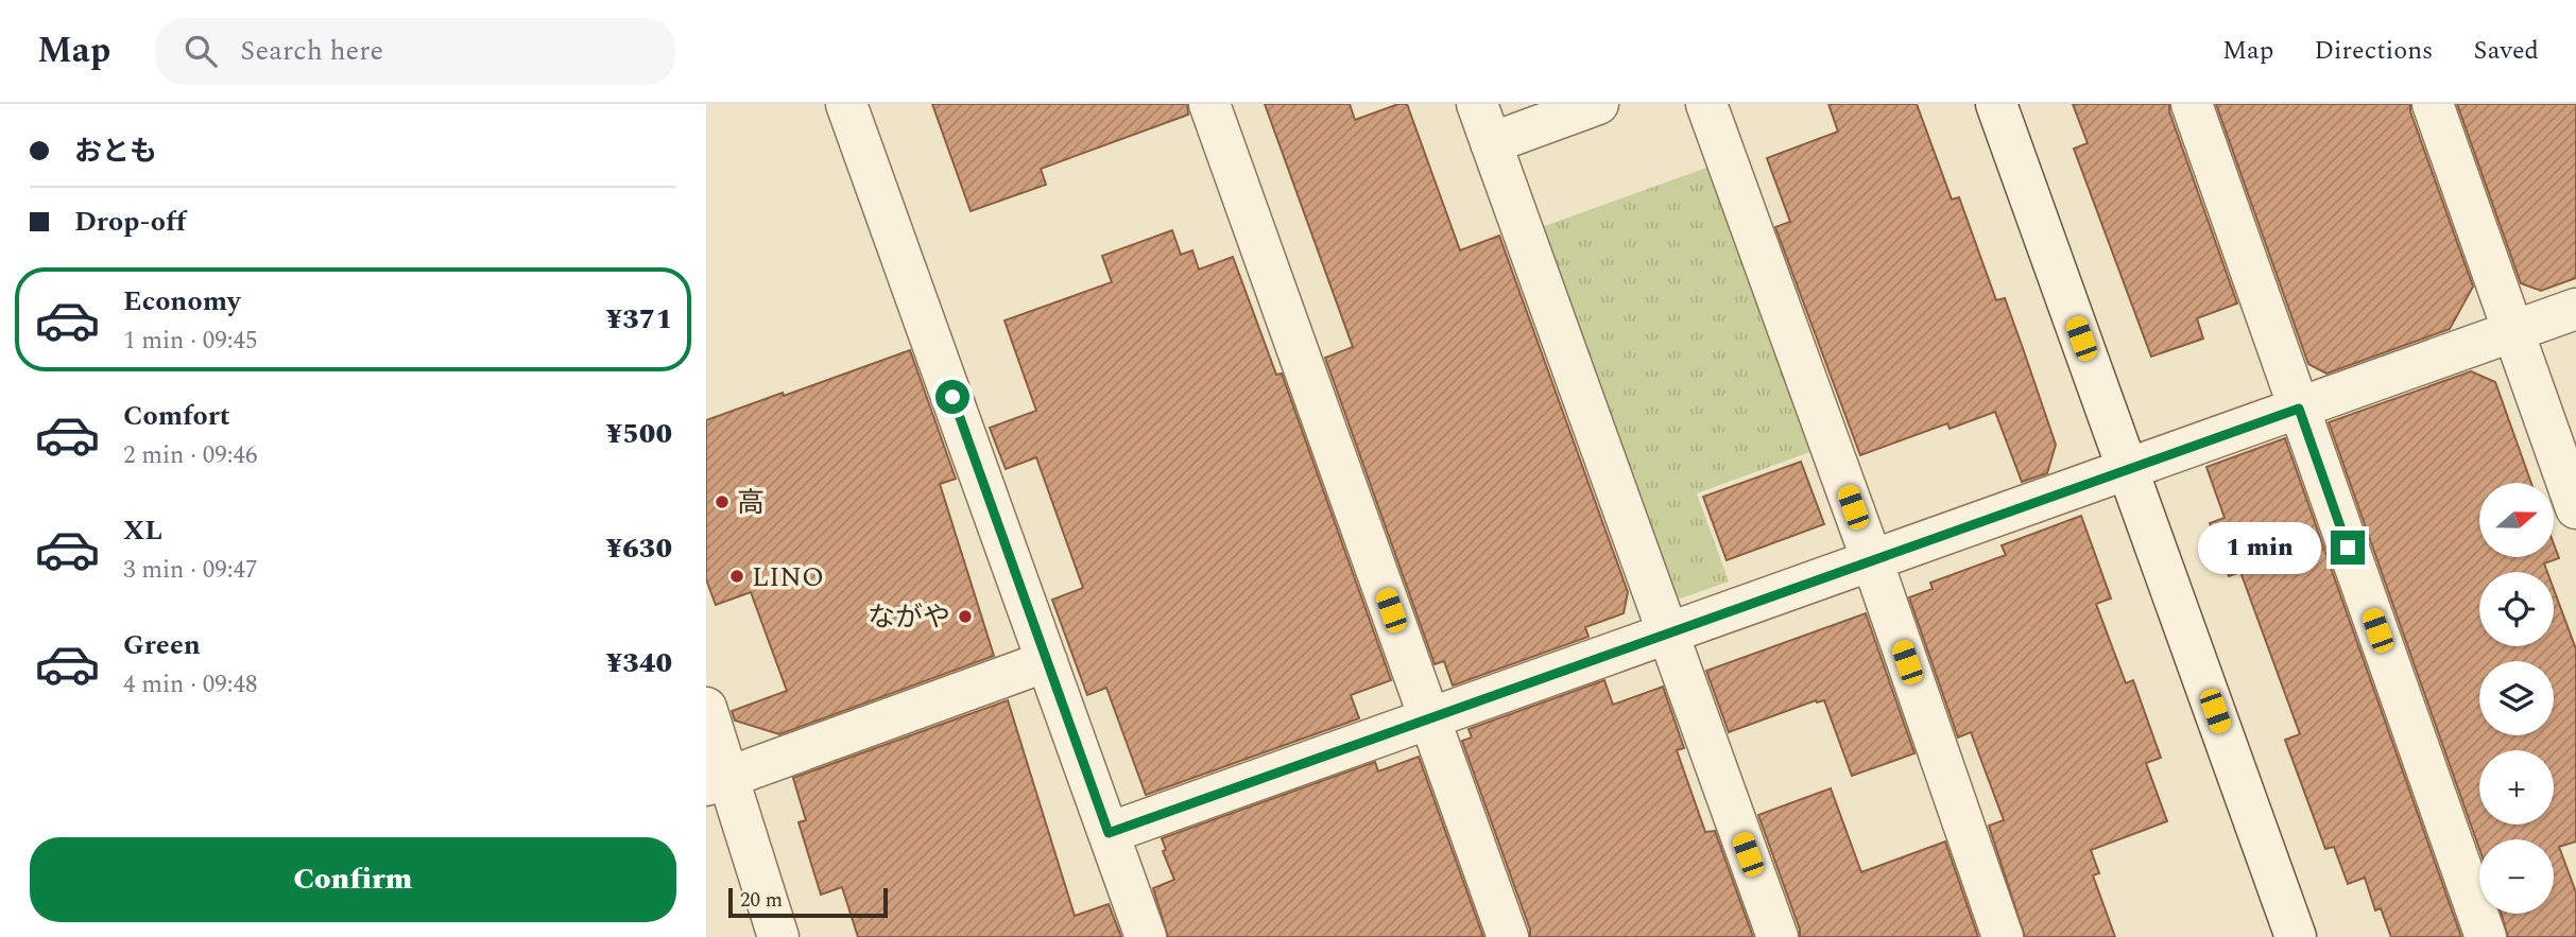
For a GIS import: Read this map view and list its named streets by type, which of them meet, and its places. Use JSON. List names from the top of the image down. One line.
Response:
{"places":["高","LINO","ながや"],"scale_bar":"20 m","north":"right","page":{"header":"Map","search":"Search here","nav":["Map","Directions","Saved"],"banner":["おとも","Drop-off"],"list":[{"name":"Economy","note":"1 min · 09:45","value":"¥371"},{"name":"Comfort","note":"2 min · 09:46","value":"¥500"},{"name":"XL","note":"3 min · 09:47","value":"¥630"},{"name":"Green","note":"4 min · 09:48","value":"¥340"}],"map_buttons":["+","−"],"bubble":"1 min","buttons":"Confirm","scale":"20 m"}}
